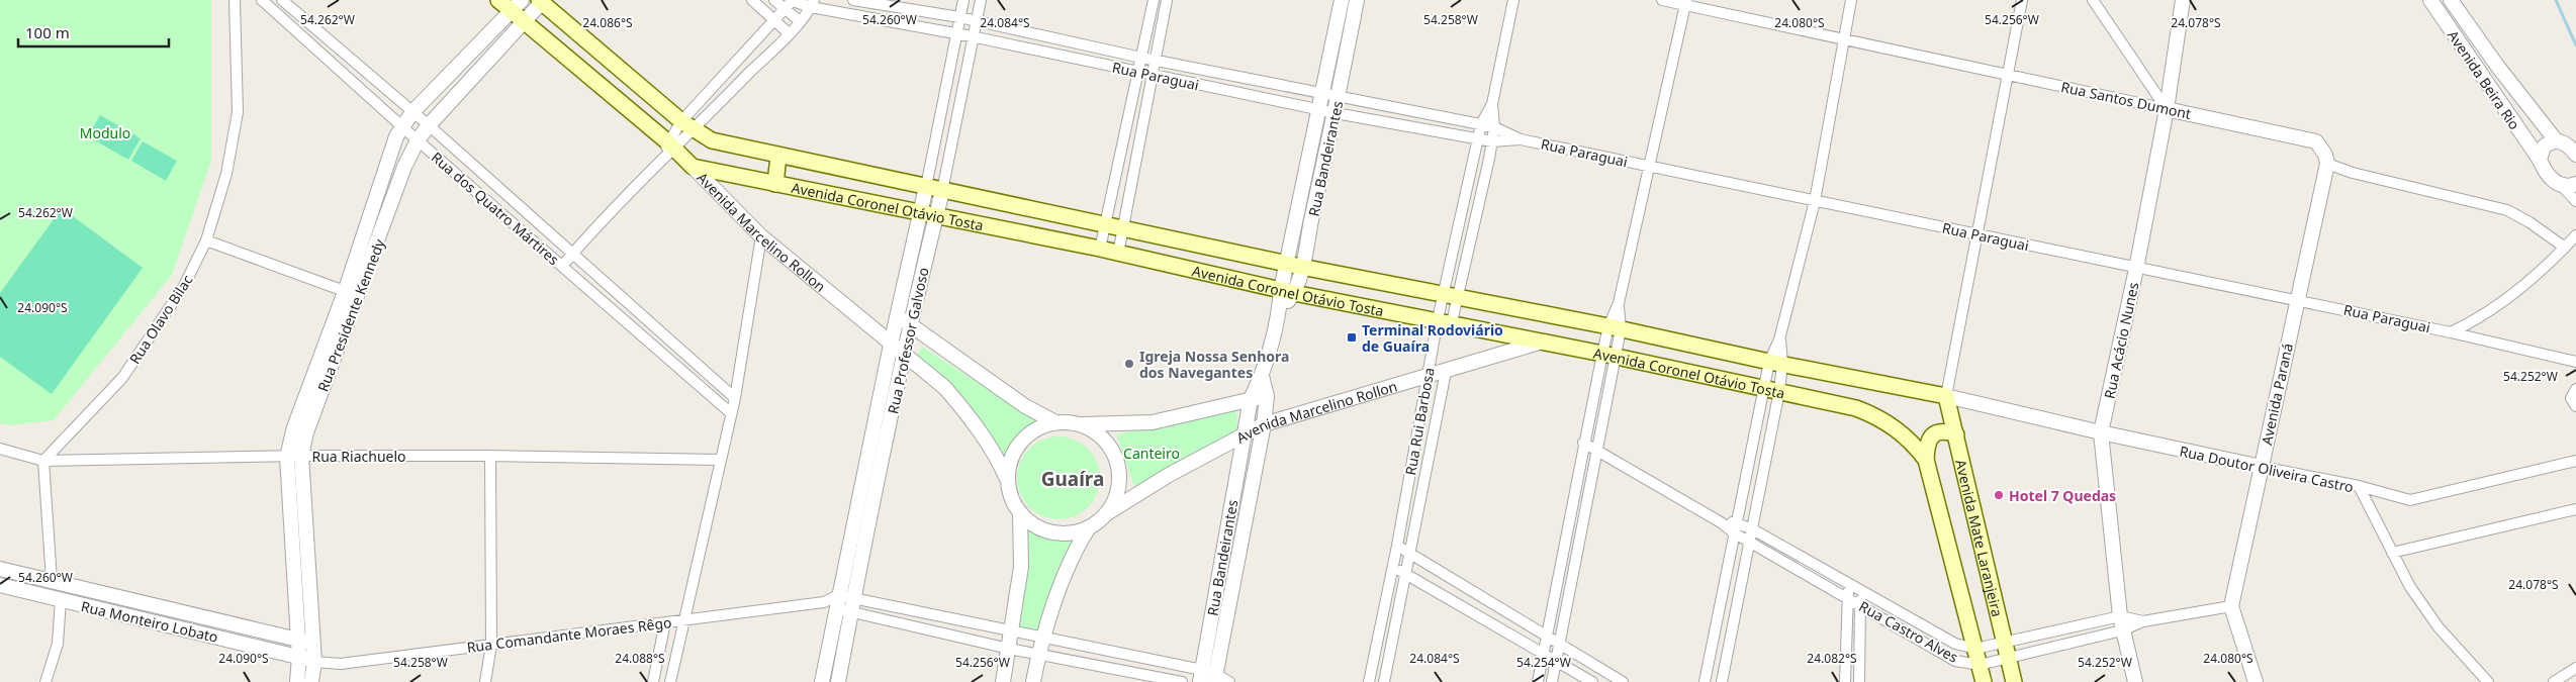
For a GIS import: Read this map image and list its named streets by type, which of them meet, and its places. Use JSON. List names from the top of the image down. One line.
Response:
{"streets":{"main road":["Avenida Coronel Otávio Tosta","Avenida Marcelino Rollon","Avenida Mate Laranjeira"],"street":["Rua Paraguai","Avenida Beira Rio","Rua Santos Dumont","Rua Bandeirantes","Rua dos Quatro Mártires","Rua Presidente Kennedy","Rua Olavo Bilac","Rua Professor Galvoso","Rua Acácio Nunes","Avenida Paraná","Rua Rui Barbosa","Rua Riachuelo","Rua Doutor Oliveira Castro","Rua Monteiro Lobato","Rua Castro Alves","Rua Comandante Moraes Rêgo"]},"crossings":[["Rua Paraguai","Rua Bandeirantes"],["Rua Paraguai","Rua Professor Galvoso"],["Rua Paraguai","Rua Acácio Nunes"],["Rua Paraguai","Avenida Paraná"],["Rua Paraguai","Rua Rui Barbosa"],["Rua Santos Dumont","Rua Acácio Nunes"],["Rua Santos Dumont","Avenida Paraná"],["Rua Bandeirantes","Avenida Coronel Otávio Tosta"],["Rua Bandeirantes","Avenida Marcelino Rollon"],["Rua Bandeirantes","Rua Comandante Moraes Rêgo"],["Avenida Coronel Otávio Tosta","Avenida Marcelino Rollon"],["Avenida Coronel Otávio Tosta","Rua Professor Galvoso"],["Avenida Coronel Otávio Tosta","Rua Rui Barbosa"],["Avenida Coronel Otávio Tosta","Rua Doutor Oliveira Castro"],["Avenida Coronel Otávio Tosta","Avenida Mate Laranjeira"],["Rua dos Quatro Mártires","Rua Presidente Kennedy"],["Avenida Marcelino Rollon","Rua Presidente Kennedy"],["Avenida Marcelino Rollon","Rua Professor Galvoso"],["Avenida Marcelino Rollon","Rua Rui Barbosa"],["Rua Presidente Kennedy","Rua Riachuelo"],["Rua Presidente Kennedy","Rua Monteiro Lobato"],["Rua Presidente Kennedy","Rua Comandante Moraes Rêgo"],["Rua Olavo Bilac","Rua Riachuelo"],["Rua Professor Galvoso","Rua Comandante Moraes Rêgo"],["Rua Acácio Nunes","Rua Doutor Oliveira Castro"],["Rua Acácio Nunes","Rua Castro Alves"],["Avenida Paraná","Rua Doutor Oliveira Castro"],["Avenida Paraná","Rua Castro Alves"],["Rua Doutor Oliveira Castro","Avenida Mate Laranjeira"],["Avenida Mate Laranjeira","Rua Castro Alves"],["Rua Monteiro Lobato","Rua Comandante Moraes Rêgo"]],"districts":["Guaíra"],"parks":["Modulo","Canteiro"],"places":{"transit":["Terminal Rodoviário de Guaíra"],"other":["Igreja Nossa Senhora dos Navegantes","Hotel 7 Quedas"]},"scale_bar":"100 m","coordinates":["54.262°W","54.260°W","54.258°W","54.256°W","24.086°S","24.084°S","24.080°S","24.078°S","24.090°S","54.252°W","24.088°S","24.082°S","54.254°W"]}
